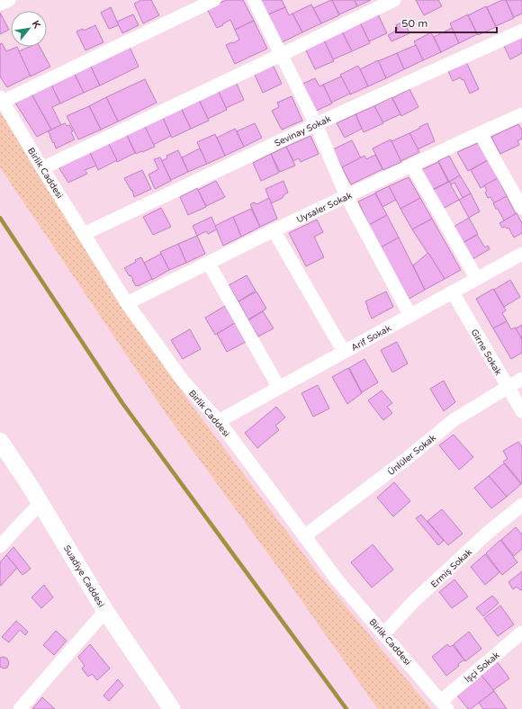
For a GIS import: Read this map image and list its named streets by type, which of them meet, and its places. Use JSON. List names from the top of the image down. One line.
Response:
{"streets":{"main road":["Suadiye Caddesi"],"street":["Sevinay Sokak","Birlik Caddesi","Uysaler Sokak","Arif Sokak","Girne Sokak","Ünlüler Sokak","Ermiş Sokak","İşçi Sokak"]},"crossings":[["Sevinay Sokak","Birlik Caddesi"],["Birlik Caddesi","Uysaler Sokak"],["Birlik Caddesi","Arif Sokak"],["Birlik Caddesi","Ünlüler Sokak"],["Birlik Caddesi","Ermiş Sokak"],["Birlik Caddesi","İşçi Sokak"],["Arif Sokak","Girne Sokak"],["Girne Sokak","Ünlüler Sokak"]],"scale_bar":"50 m","north":"top right"}
